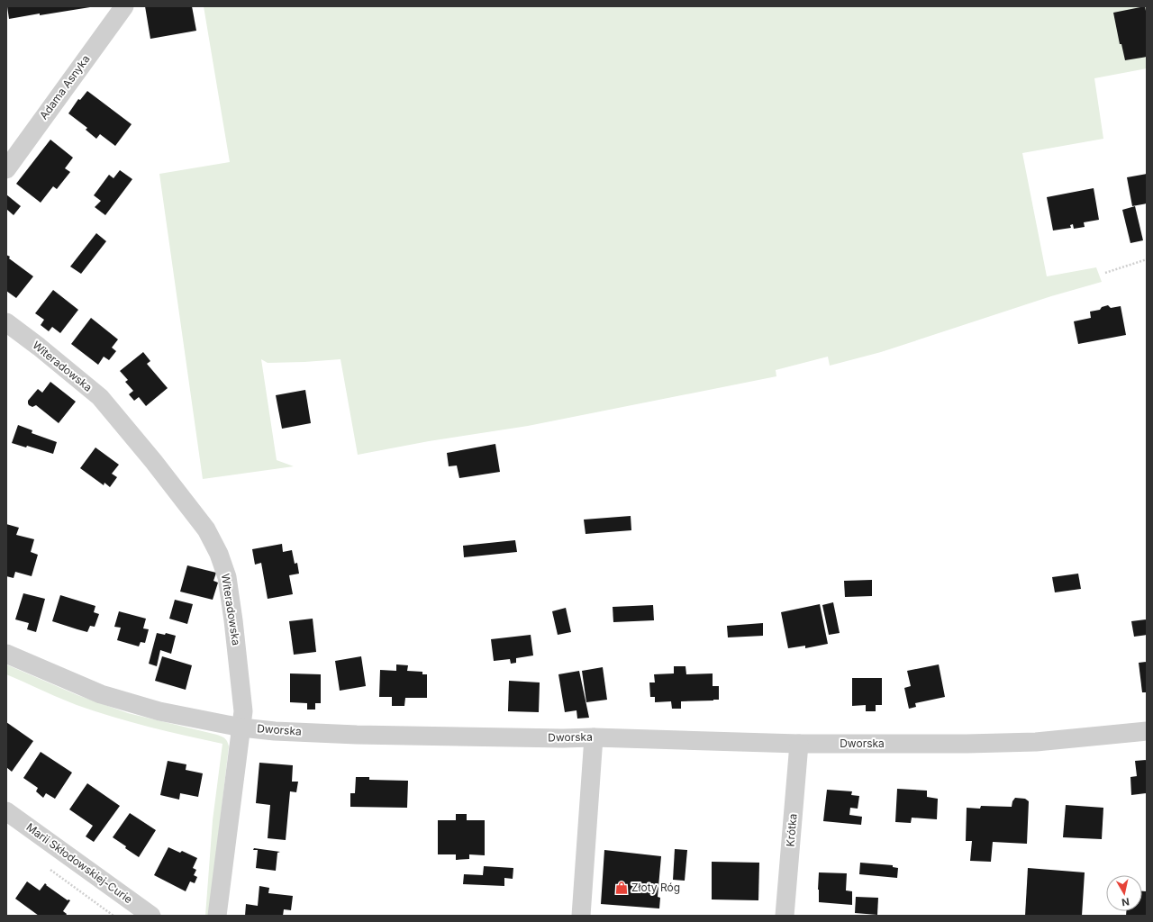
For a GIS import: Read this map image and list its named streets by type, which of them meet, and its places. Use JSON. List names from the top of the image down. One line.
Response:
{"streets":{"street":["Adama Asnyka","Witeradowska","Dworska","Krótka","Marii Skłodowskiej-Curie"]},"crossings":[["Witeradowska","Dworska"],["Dworska","Krótka"]],"places":{"shop":["Złoty Róg"]},"north":"bottom"}
